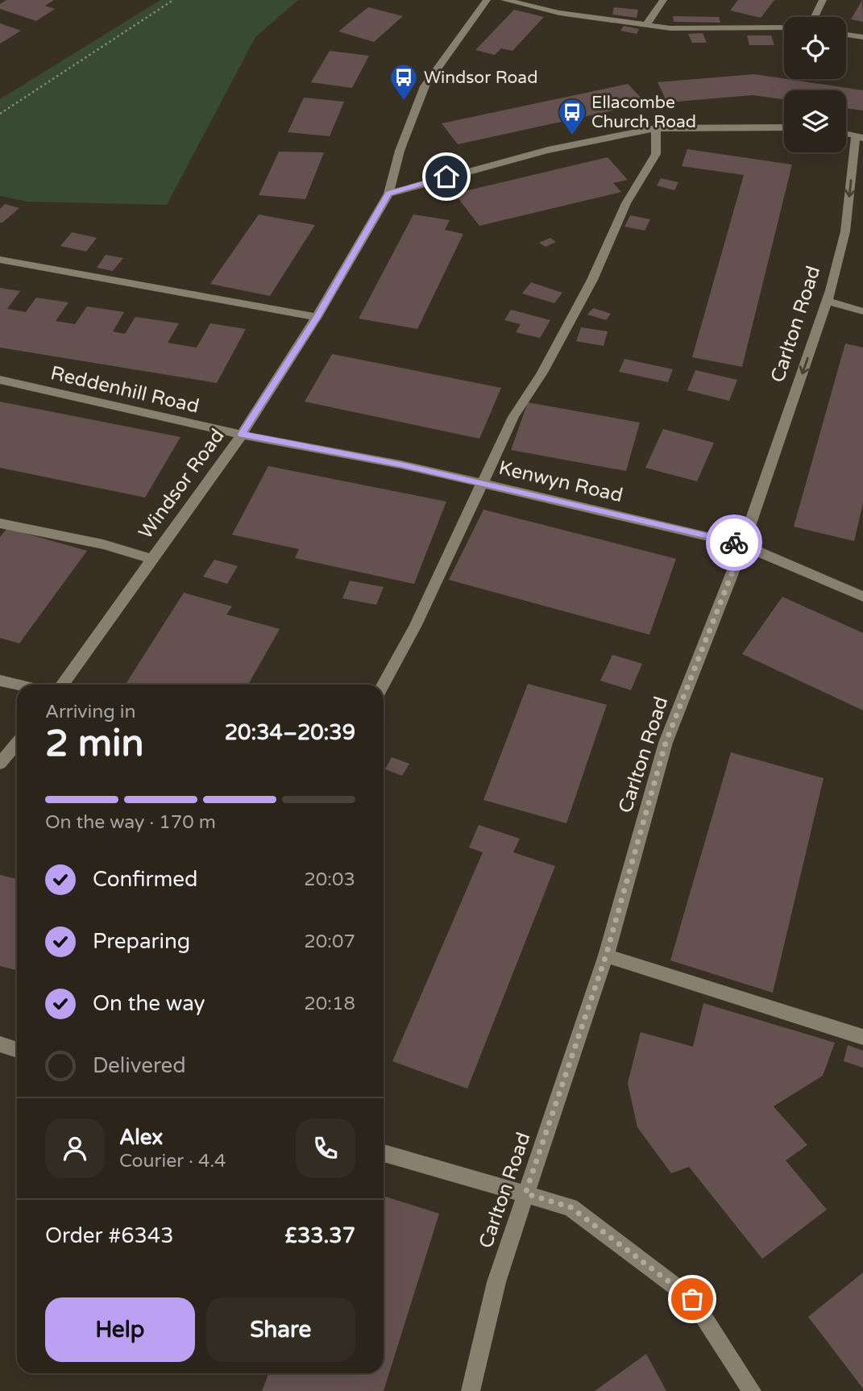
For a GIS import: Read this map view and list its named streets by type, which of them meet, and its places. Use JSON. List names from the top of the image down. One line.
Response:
{"streets":{"street":["Carlton Road","Reddenhill Road","Kenwyn Road","Windsor Road"]},"crossings":[["Carlton Road","Kenwyn Road"],["Reddenhill Road","Kenwyn Road"],["Reddenhill Road","Windsor Road"],["Kenwyn Road","Windsor Road"]],"places":{"bus stop":["Windsor Road","Ellacombe Church Road"]},"page":{"heading":["2 min","Arriving in","20:34–20:39"],"panel":["Alex","Courier · 4.4","Order #6343","£33.37"],"bar":"On the way · 170 m","list":[["Confirmed","20:03"],["Preparing","20:07"],["On the way","20:18"],"Delivered"],"buttons":["Help","Share"]}}
